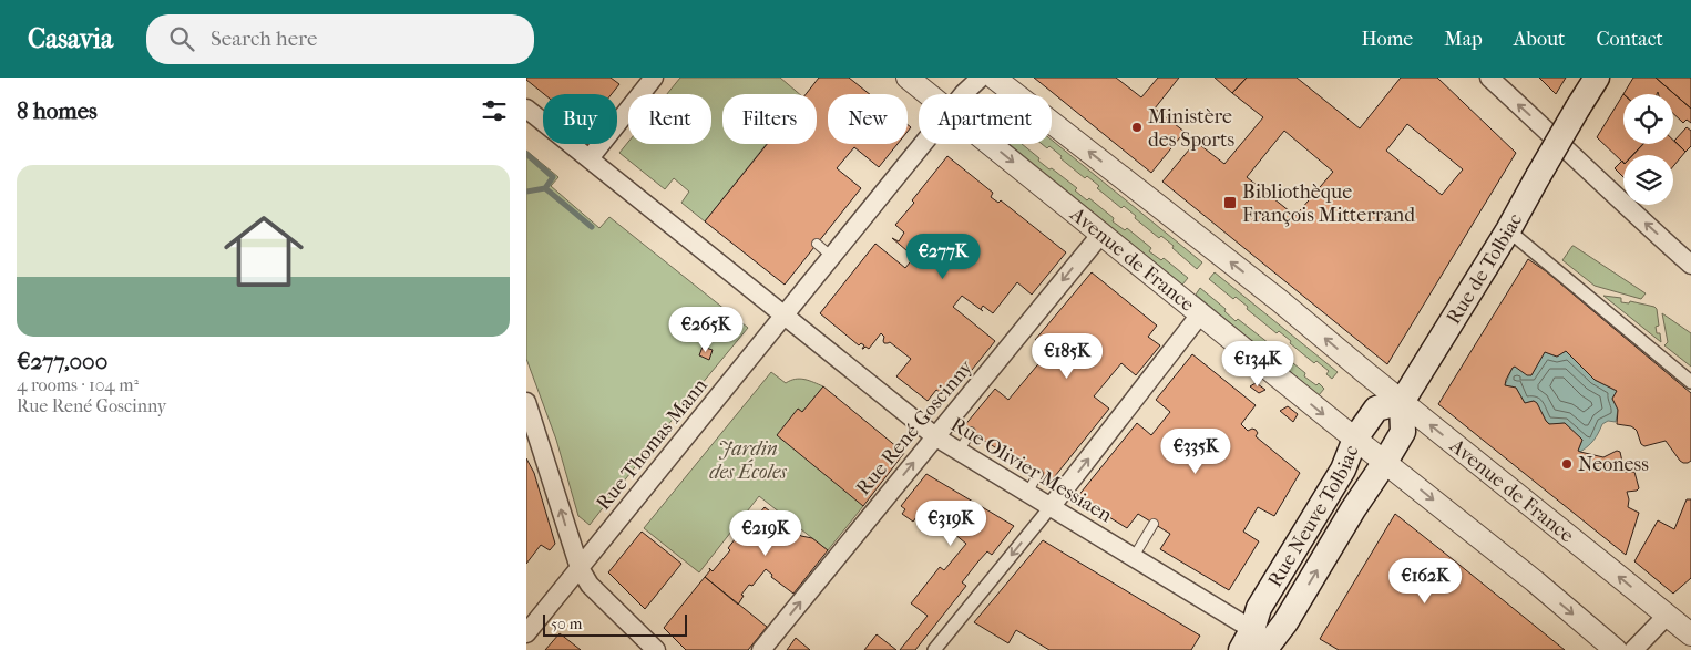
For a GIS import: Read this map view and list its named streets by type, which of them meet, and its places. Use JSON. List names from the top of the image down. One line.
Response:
{"streets":{"main road":["Rue de Tolbiac","Rue Neuve Tolbiac"],"street":["Avenue de France","Rue René Goscinny","Rue Thomas Mann","Rue Olivier Messiaen"]},"crossings":[["Avenue de France","Rue de Tolbiac"],["Avenue de France","Rue René Goscinny"],["Avenue de France","Rue Neuve Tolbiac"],["Rue de Tolbiac","Rue Neuve Tolbiac"],["Rue René Goscinny","Rue Olivier Messiaen"],["Rue Thomas Mann","Rue Olivier Messiaen"],["Rue Olivier Messiaen","Rue Neuve Tolbiac"]],"parks":["Jardin des Écoles"],"places":{"other":["Ministère des Sports","Neoness"],"transit":["Bibliothèque François Mitterrand"]},"scale_bar":"50 m","page":{"header":"Casavia","search":"Search here","nav":["Home","Map","About","Contact"],"heading":"8 homes","chip":["Buy","Rent","Filters","New","Apartment"],"list":[{"name":"€277,000","note":"4 rooms · 104 m² · Rue René Goscinny"}],"price":["€277K","€265K","€185K","€134K","€335K","€319K","€219K","€162K"],"scale":"50 m"}}
